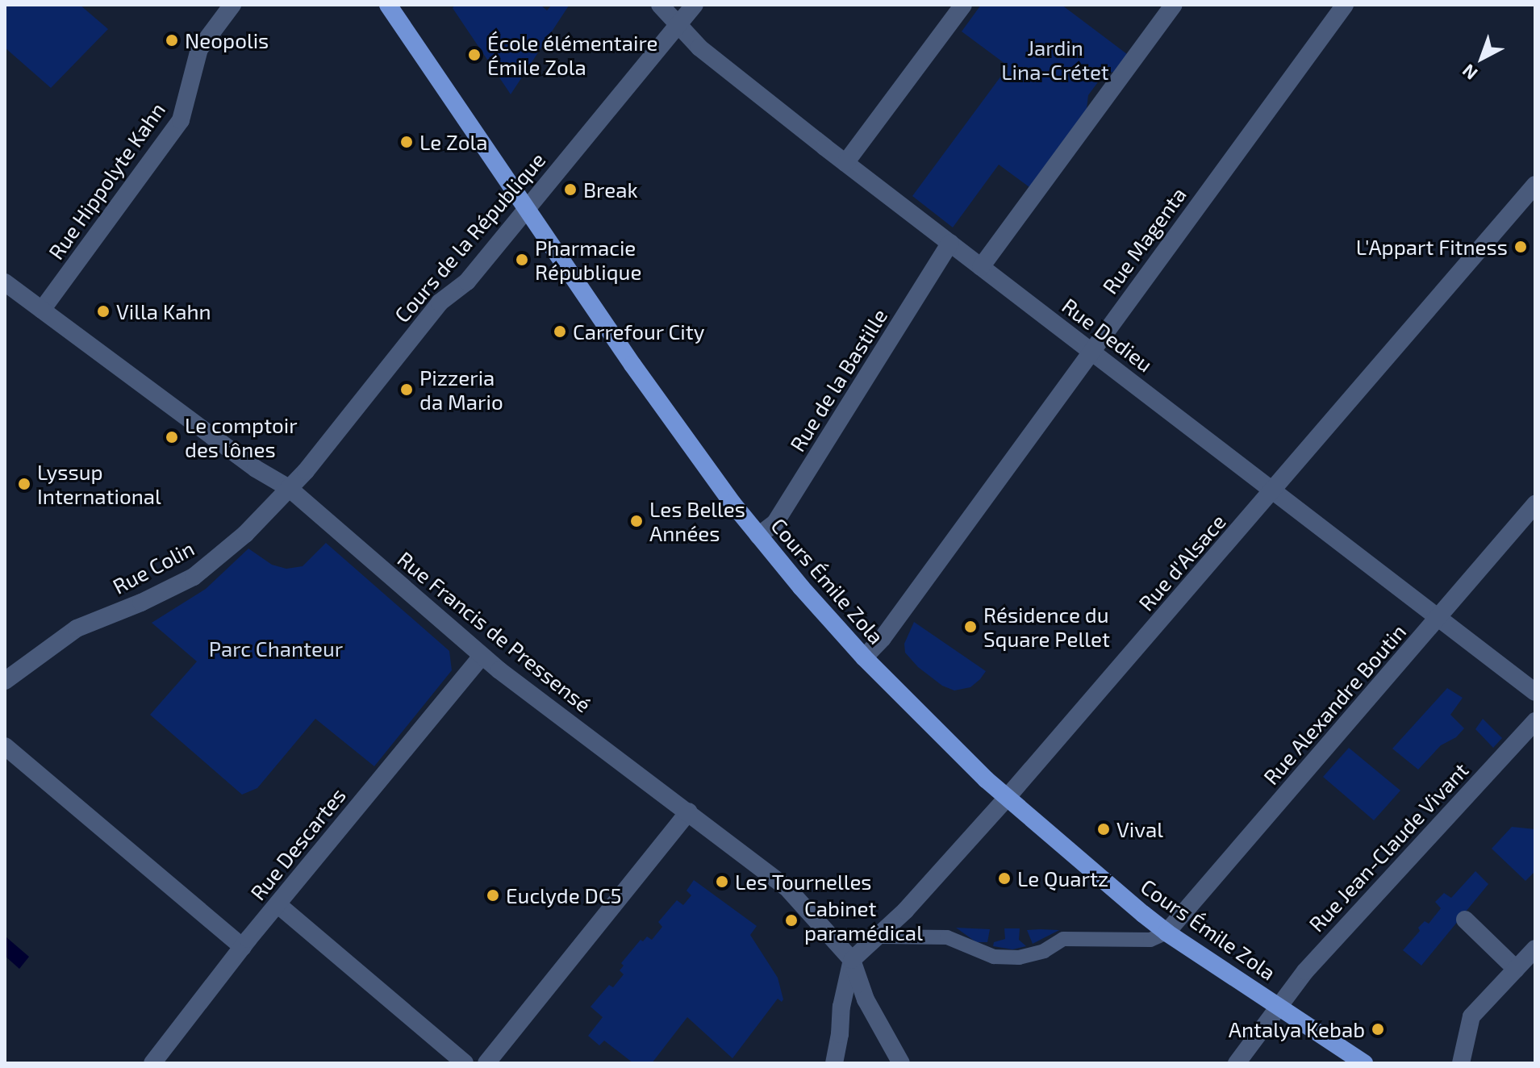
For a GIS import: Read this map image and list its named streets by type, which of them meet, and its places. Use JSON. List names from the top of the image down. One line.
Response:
{"streets":{"main road":["Cours Émile Zola"],"street":["Rue Hippolyte Kahn","Cours de la République","Rue Magenta","Rue Dedieu","Rue de la Bastille","Rue d'Alsace","Rue Colin","Rue Francis de Pressensé","Rue Alexandre Boutin","Rue Descartes","Rue Jean-Claude Vivant"]},"crossings":[["Rue Hippolyte Kahn","Rue Francis de Pressensé"],["Cours de la République","Rue Dedieu"],["Cours de la République","Rue Colin"],["Cours de la République","Cours Émile Zola"],["Rue Magenta","Rue Dedieu"],["Rue Magenta","Cours Émile Zola"],["Rue Dedieu","Rue de la Bastille"],["Rue Dedieu","Rue d'Alsace"],["Rue Dedieu","Rue Alexandre Boutin"],["Rue de la Bastille","Cours Émile Zola"],["Rue d'Alsace","Cours Émile Zola"],["Rue d'Alsace","Rue Francis de Pressensé"],["Rue Colin","Rue Francis de Pressensé"],["Cours Émile Zola","Rue Alexandre Boutin"],["Cours Émile Zola","Rue Jean-Claude Vivant"],["Rue Francis de Pressensé","Rue Descartes"]],"parks":["Jardin Lina-Crétet","Parc Chanteur"],"places":["Neopolis","École élémentaire Émile Zola","Le Zola","Break","L'Appart Fitness","Pharmacie République","Villa Kahn","Carrefour City","Pizzeria da Mario","Le comptoir des lônes","Lyssup International","Les Belles Années","Résidence du Square Pellet","Vival","Le Quartz","Les Tournelles","Euclyde DC5","Cabinet paramédical","Antalya Kebab"],"north":"bottom left"}
